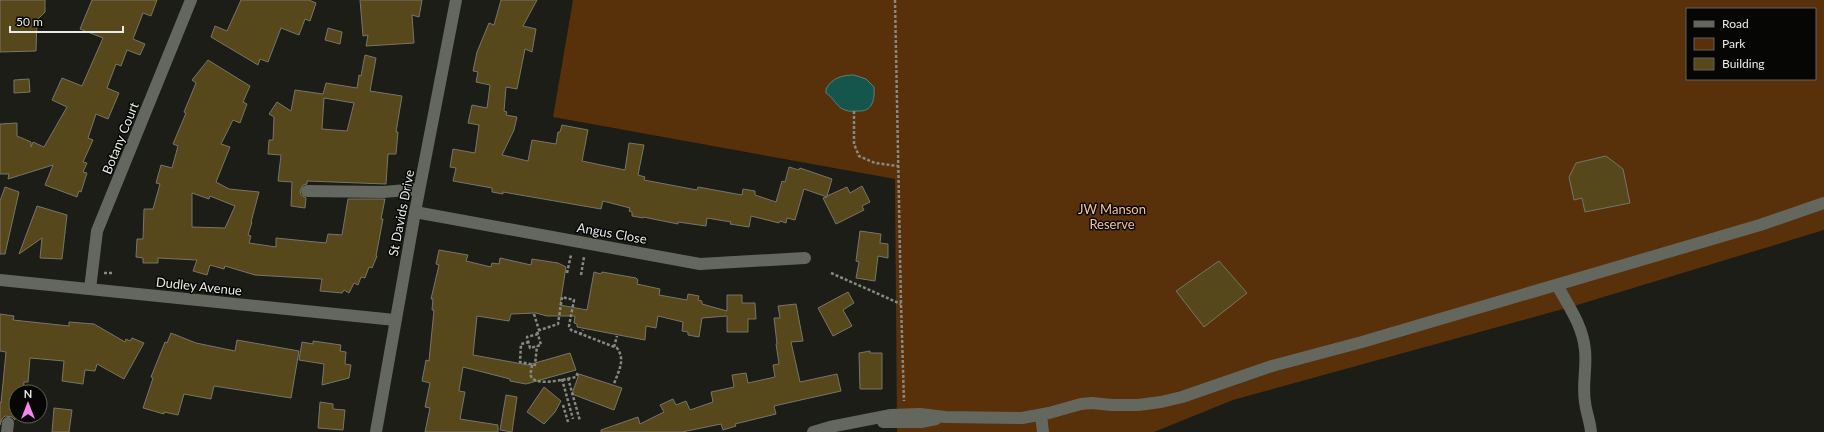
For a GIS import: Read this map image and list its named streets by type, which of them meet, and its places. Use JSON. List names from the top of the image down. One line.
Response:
{"streets":{"street":["Botany Court","St Davids Drive","Angus Close","Dudley Avenue"]},"crossings":[["Botany Court","Dudley Avenue"],["St Davids Drive","Angus Close"],["St Davids Drive","Dudley Avenue"]],"parks":["JW Manson Reserve"],"legend":["Road","Park","Building"],"scale_bar":"50 m","north":"top"}
